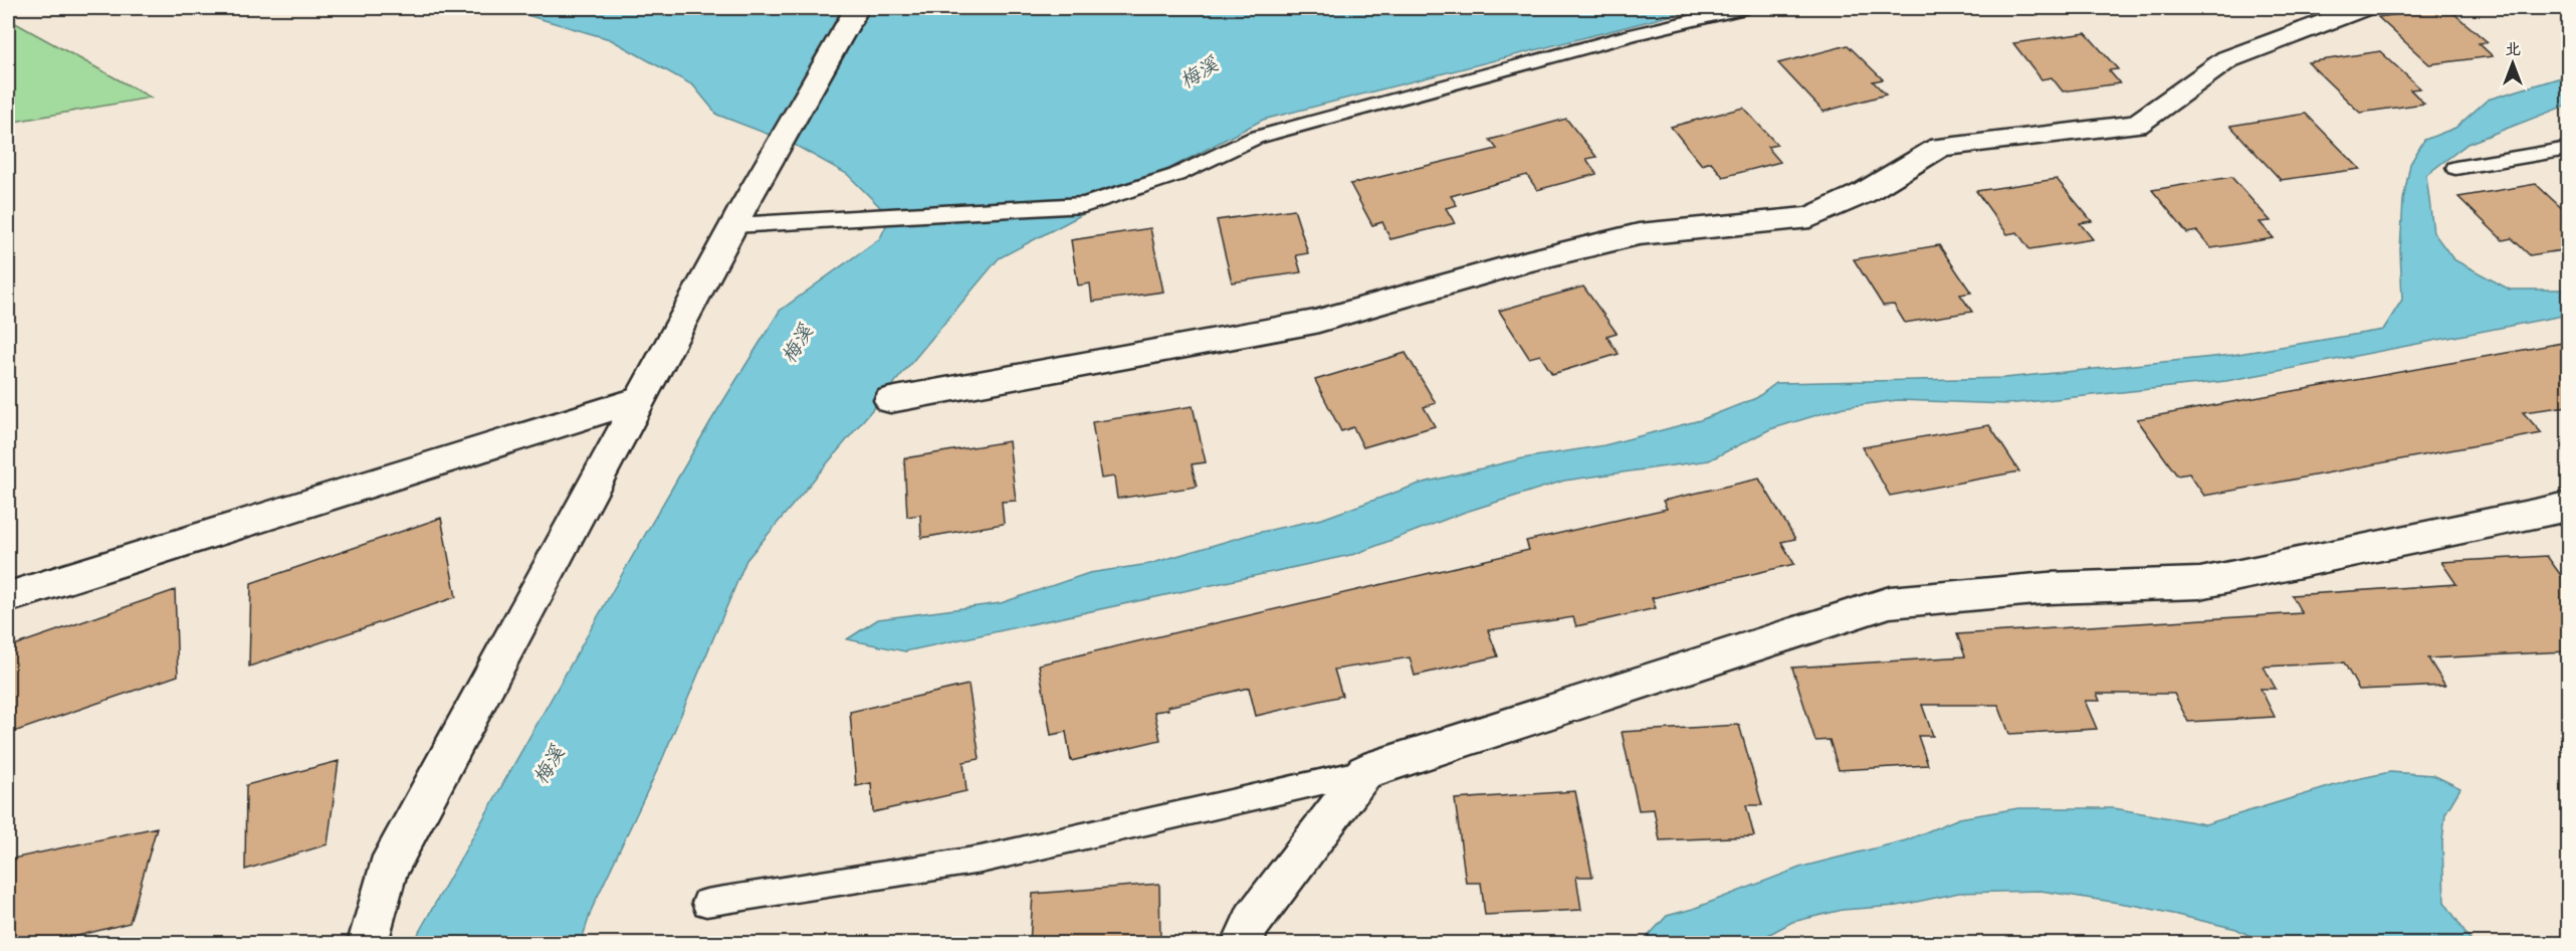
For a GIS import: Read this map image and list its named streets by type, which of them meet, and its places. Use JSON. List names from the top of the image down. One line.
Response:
{"water":["梅溪"],"north":"top"}
